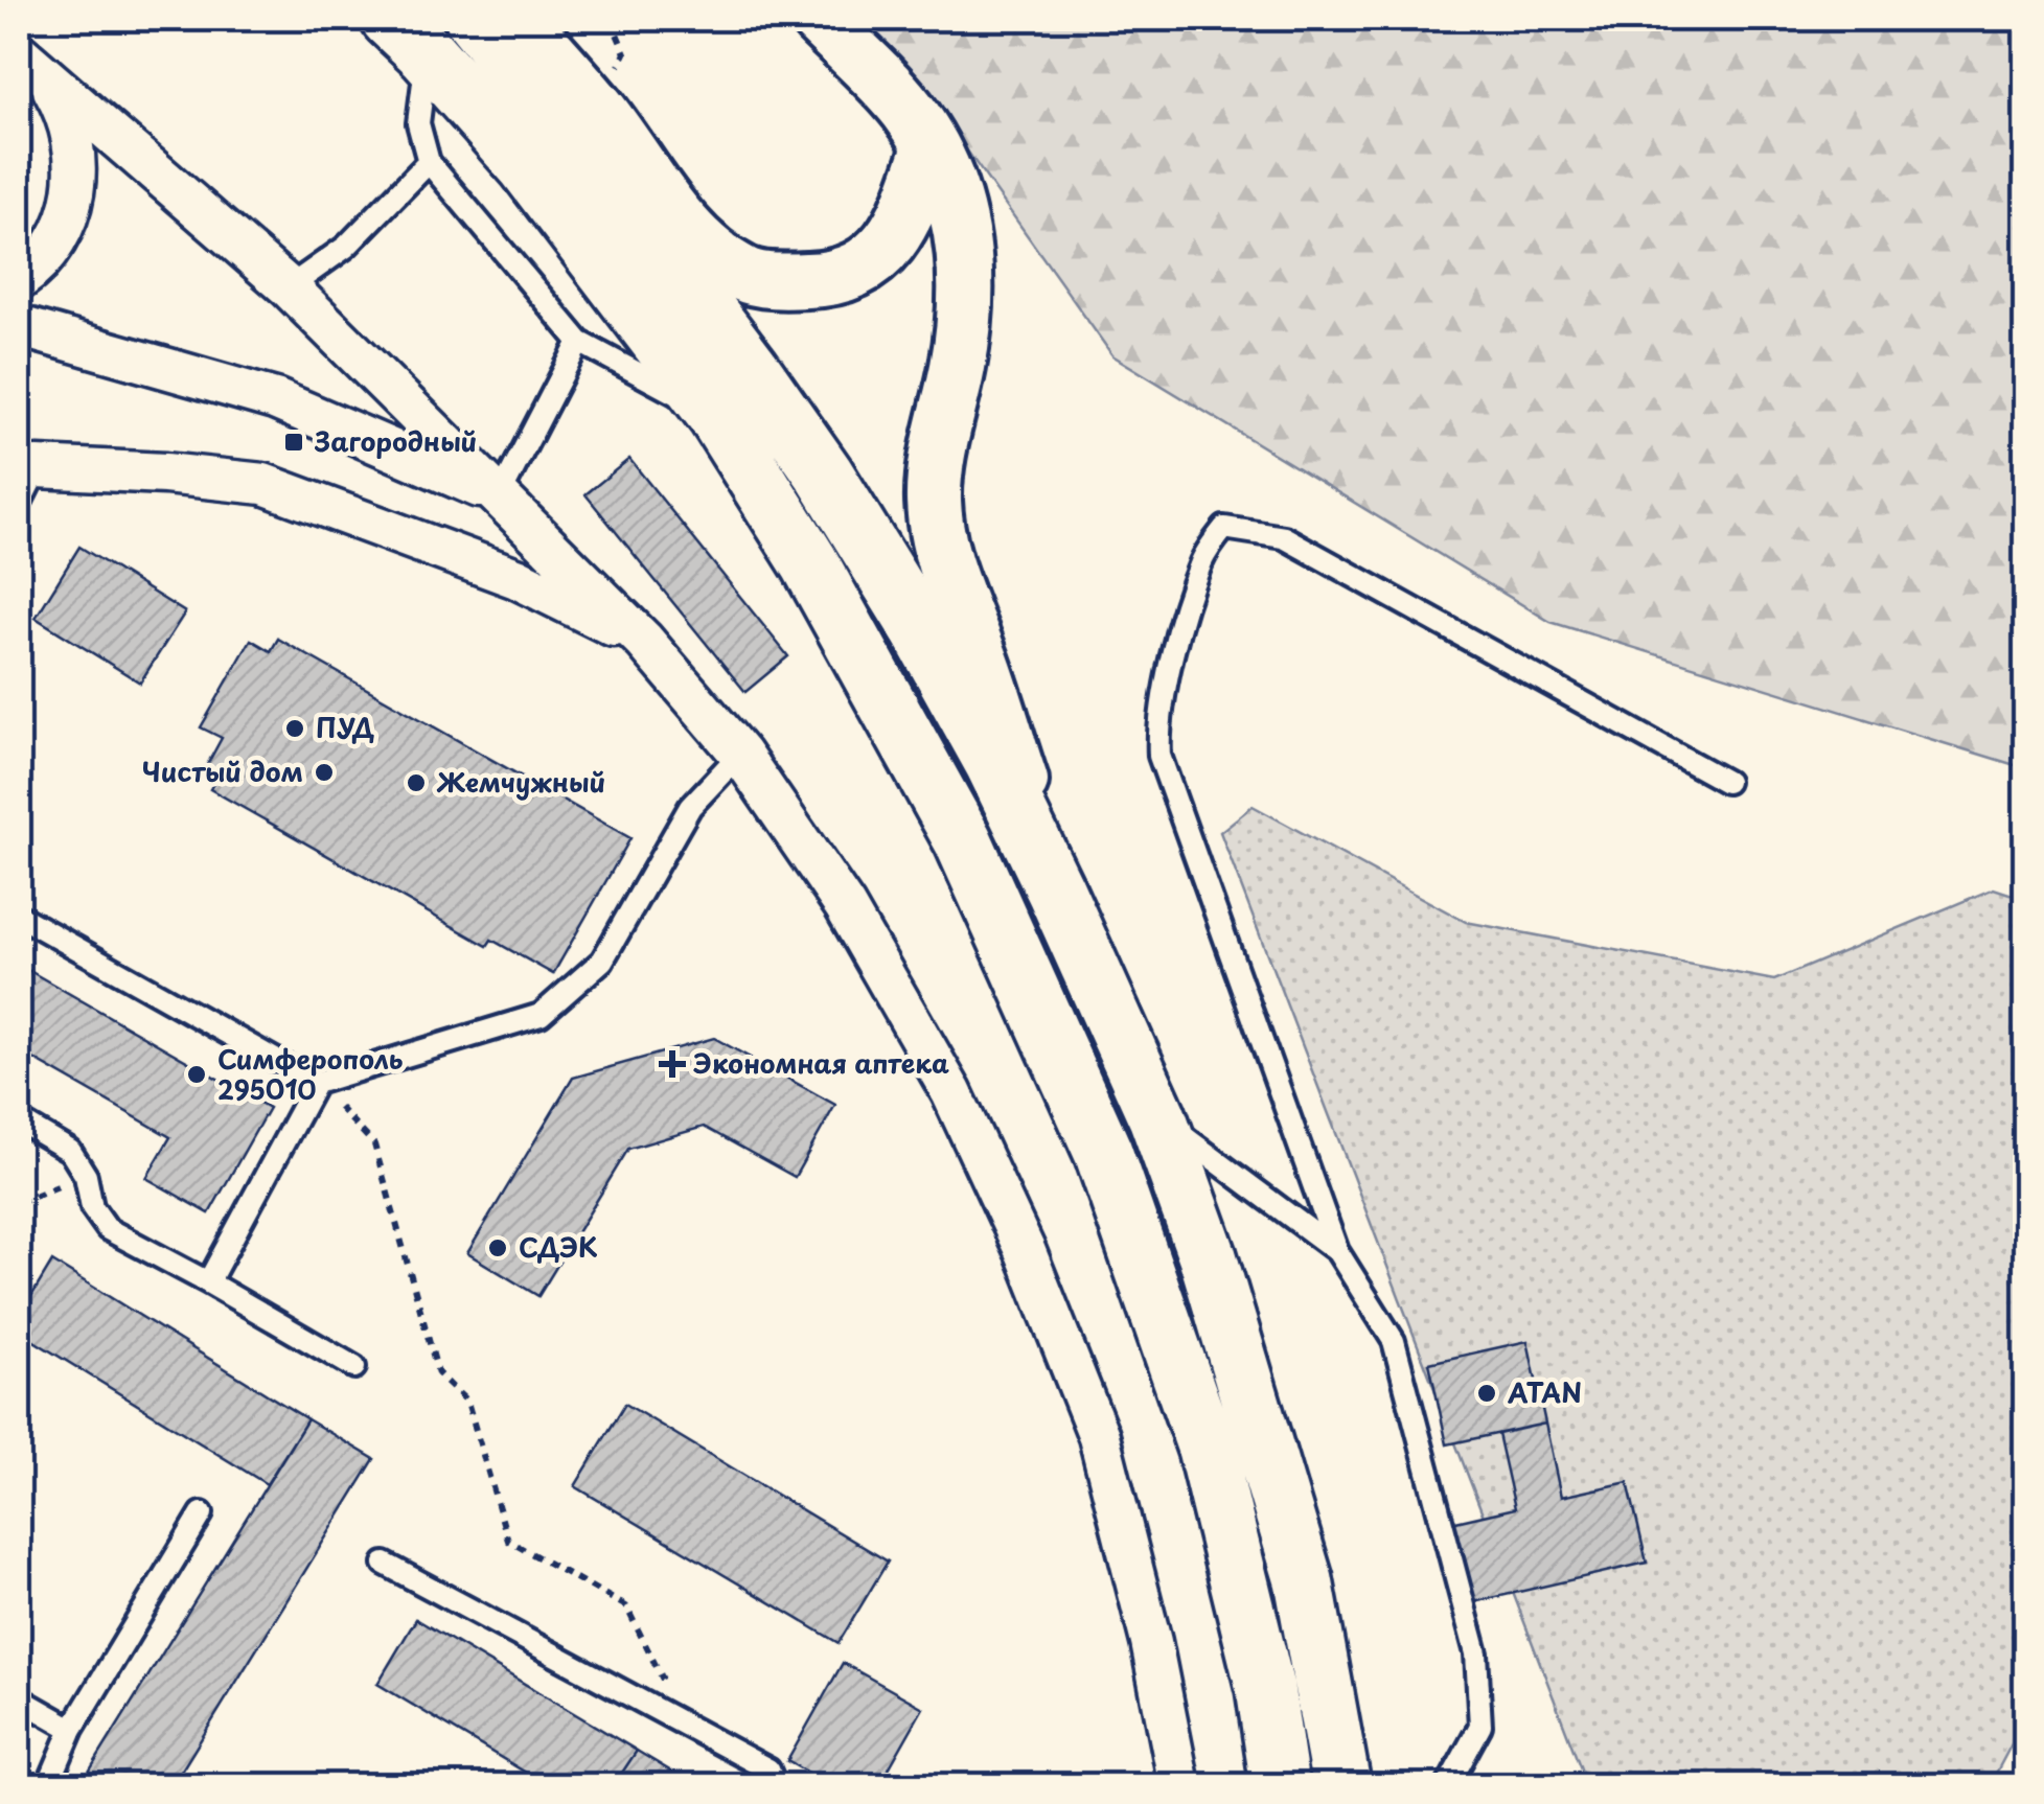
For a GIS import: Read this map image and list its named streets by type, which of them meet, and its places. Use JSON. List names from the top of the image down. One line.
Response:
{"places":{"transit":["Загородный"],"other":["ПУД","Чистый дом","Жемчужный","Симферополь 295010","СДЭК","ATAN"],"health":["Экономная аптека"]}}
